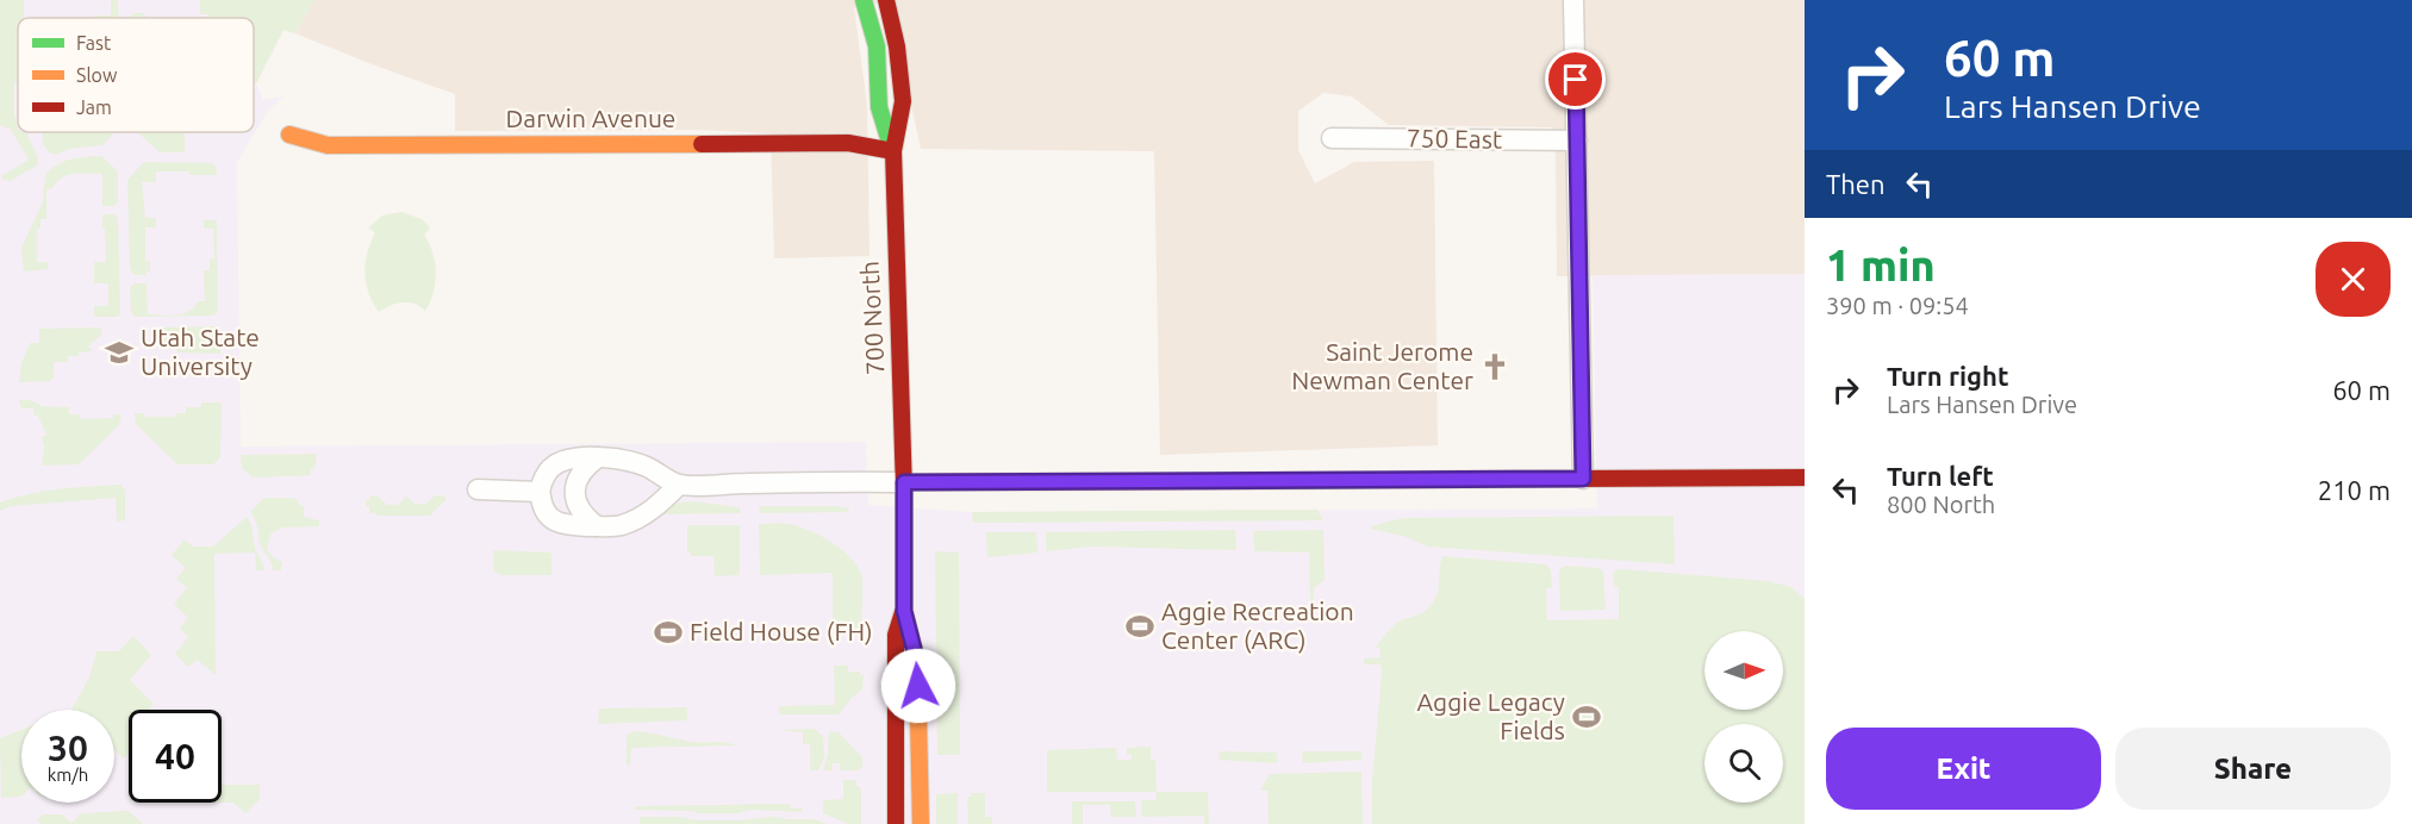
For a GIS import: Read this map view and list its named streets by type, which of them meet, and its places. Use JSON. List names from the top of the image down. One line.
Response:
{"streets":{"main road":["Darwin Avenue","700 North"],"street":["750 East"]},"crossings":[["Darwin Avenue","700 North"]],"places":{"school or university":["Utah State University"],"church":["Saint Jerome Newman Center"],"sports":["Aggie Recreation Center (ARC)","Field House (FH)","Aggie Legacy Fields"]},"legend":["Fast","Slow","Jam"],"north":"right","page":{"turn":["60 m","Lars Hansen Drive"],"then":"Then","heading":["1 min","390 m · 09:54"],"list":[{"name":"Turn right","note":"Lars Hansen Drive","value":"60 m"},{"name":"Turn left","note":"800 North","value":"210 m"}],"speed":"30 km/h","limit":"40","buttons":["Exit","Share"]}}
